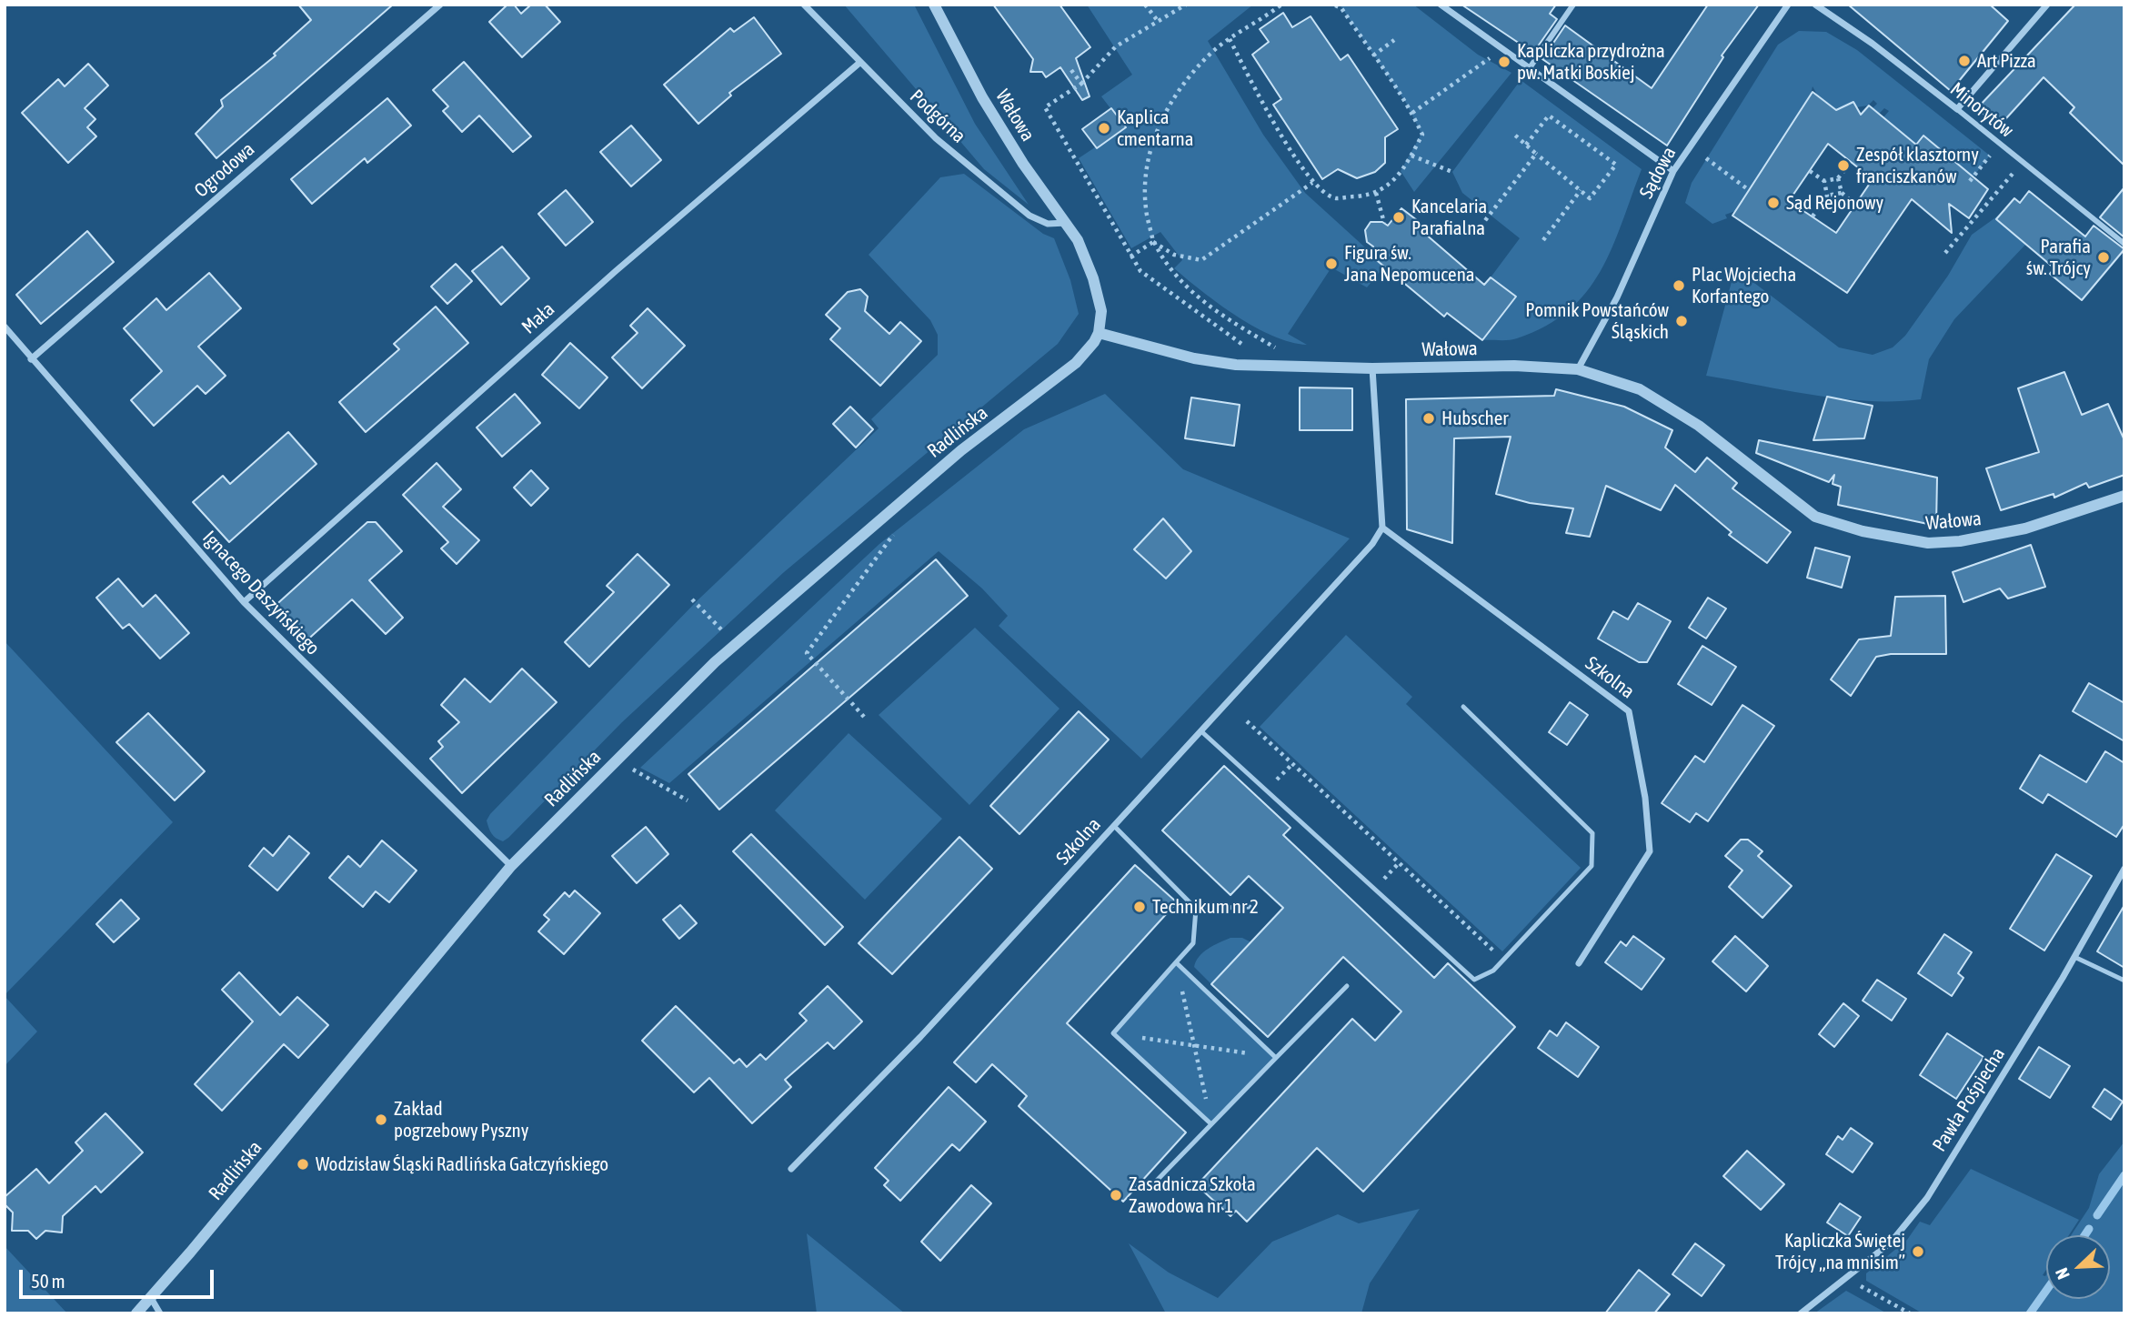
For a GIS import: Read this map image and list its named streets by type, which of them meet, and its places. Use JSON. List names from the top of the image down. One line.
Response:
{"streets":{"street":["Minorytów","Wałowa","Podgórna","Ogrodowa","Sądowa","Mała","Radlińska","Ignacego Daszyńskiego","Szkolna","Pawła Pośpiecha"]},"crossings":[["Wałowa","Podgórna"],["Wałowa","Sądowa"],["Wałowa","Radlińska"],["Podgórna","Mała"],["Ogrodowa","Ignacego Daszyńskiego"],["Mała","Ignacego Daszyńskiego"],["Radlińska","Ignacego Daszyńskiego"]],"places":["Art Pizza","Kapliczka przydrożna pw. Matki Boskiej","Kaplica cmentarna","Zespół klasztorny franciszkanów","Sąd Rejonowy","Kancelaria Parafialna","Parafia św. Trójcy","Figura św. Jana Nepomucena","Plac Wojciecha Korfantego","Pomnik Powstańców Śląskich","Hubscher","Technikum nr 2","Zakład pogrzebowy Pyszny","Wodzisław Śląski Radlińska Gałczyńskiego","Zasadnicza Szkoła Zawodowa nr 1","Kapliczka Świętej Trójcy „na mnisim”"],"scale_bar":"50 m","north":"bottom left"}
